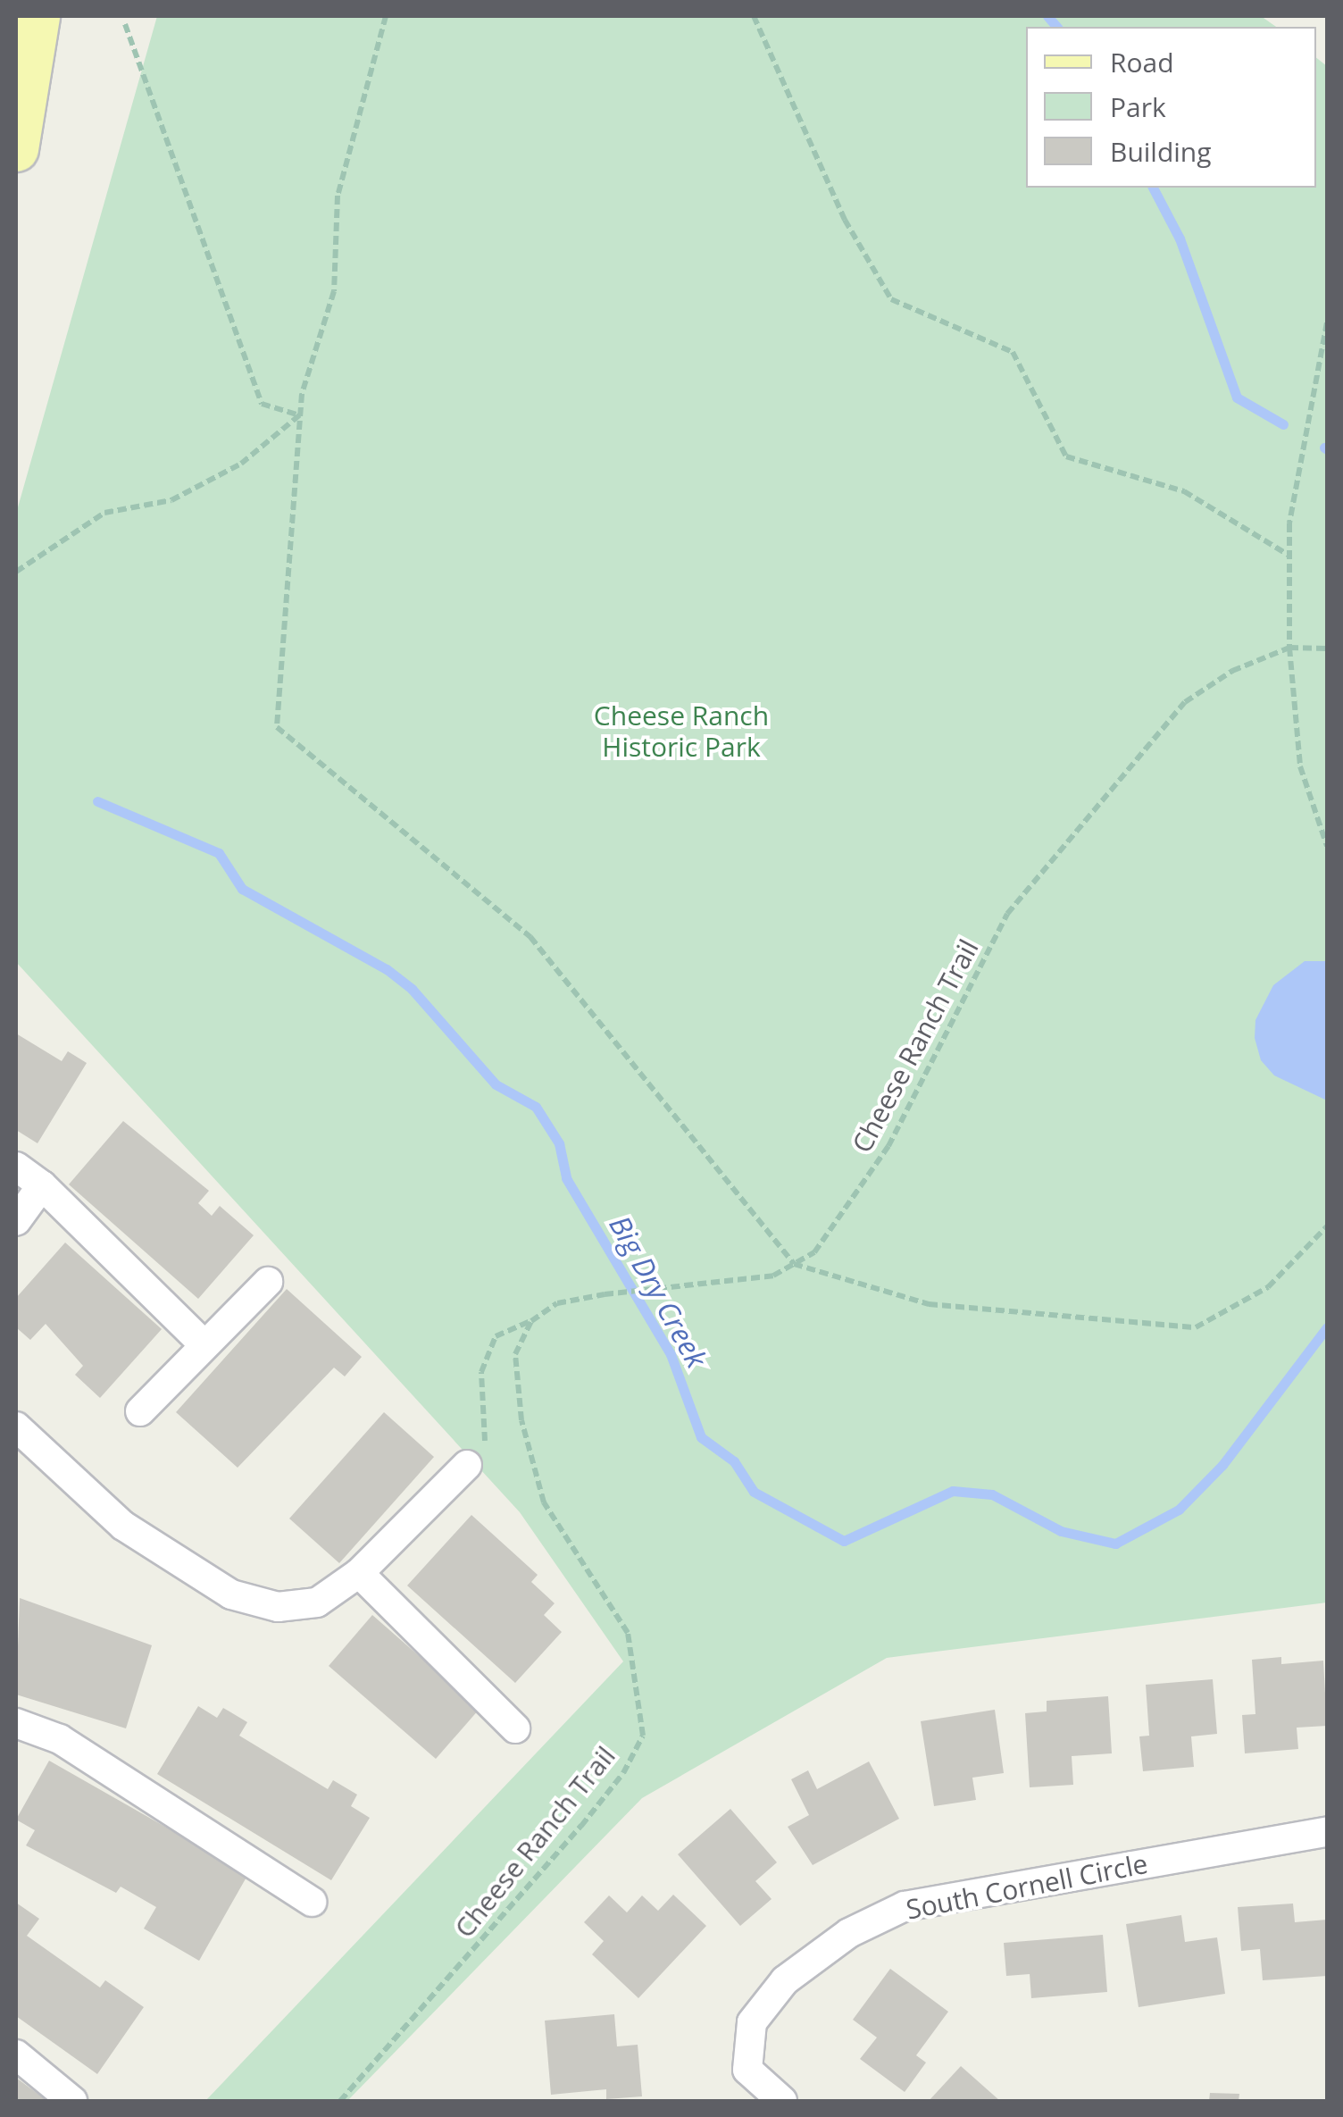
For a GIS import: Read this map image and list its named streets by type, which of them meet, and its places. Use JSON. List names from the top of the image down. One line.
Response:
{"streets":{"street":["South Cornell Circle"],"path":["Cheese Ranch Trail"]},"water":["Big Dry Creek"],"parks":["Cheese Ranch Historic Park"],"legend":["Road","Park","Building"]}
